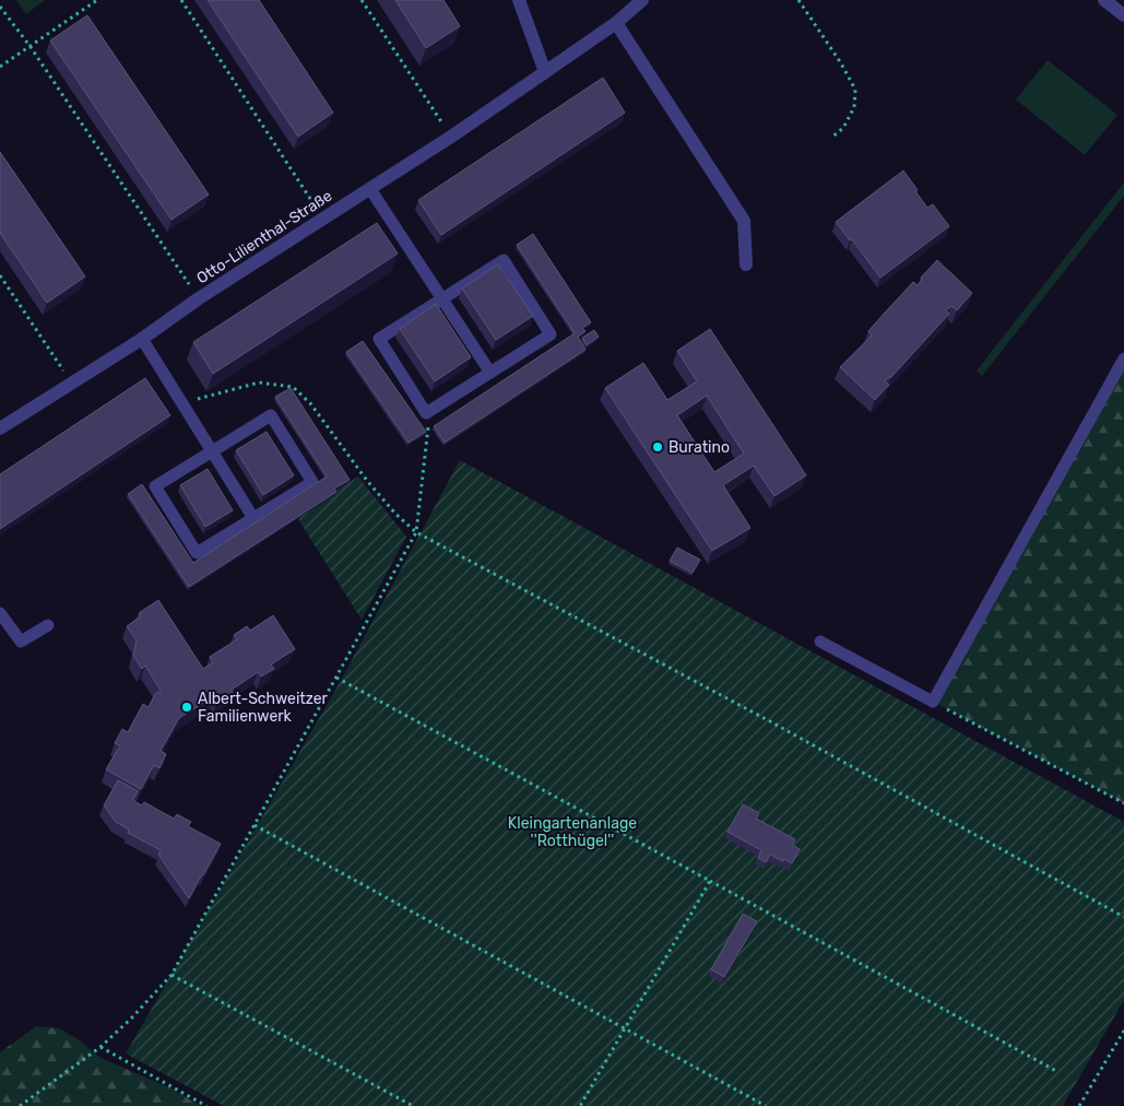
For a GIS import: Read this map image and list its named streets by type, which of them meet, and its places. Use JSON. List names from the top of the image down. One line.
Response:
{"streets":{"street":["Otto-Lilienthal-Straße"]},"parks":["Kleingartenanlage ''Rotthügel''"],"places":["Buratino","Albert-Schweitzer Familienwerk"]}
